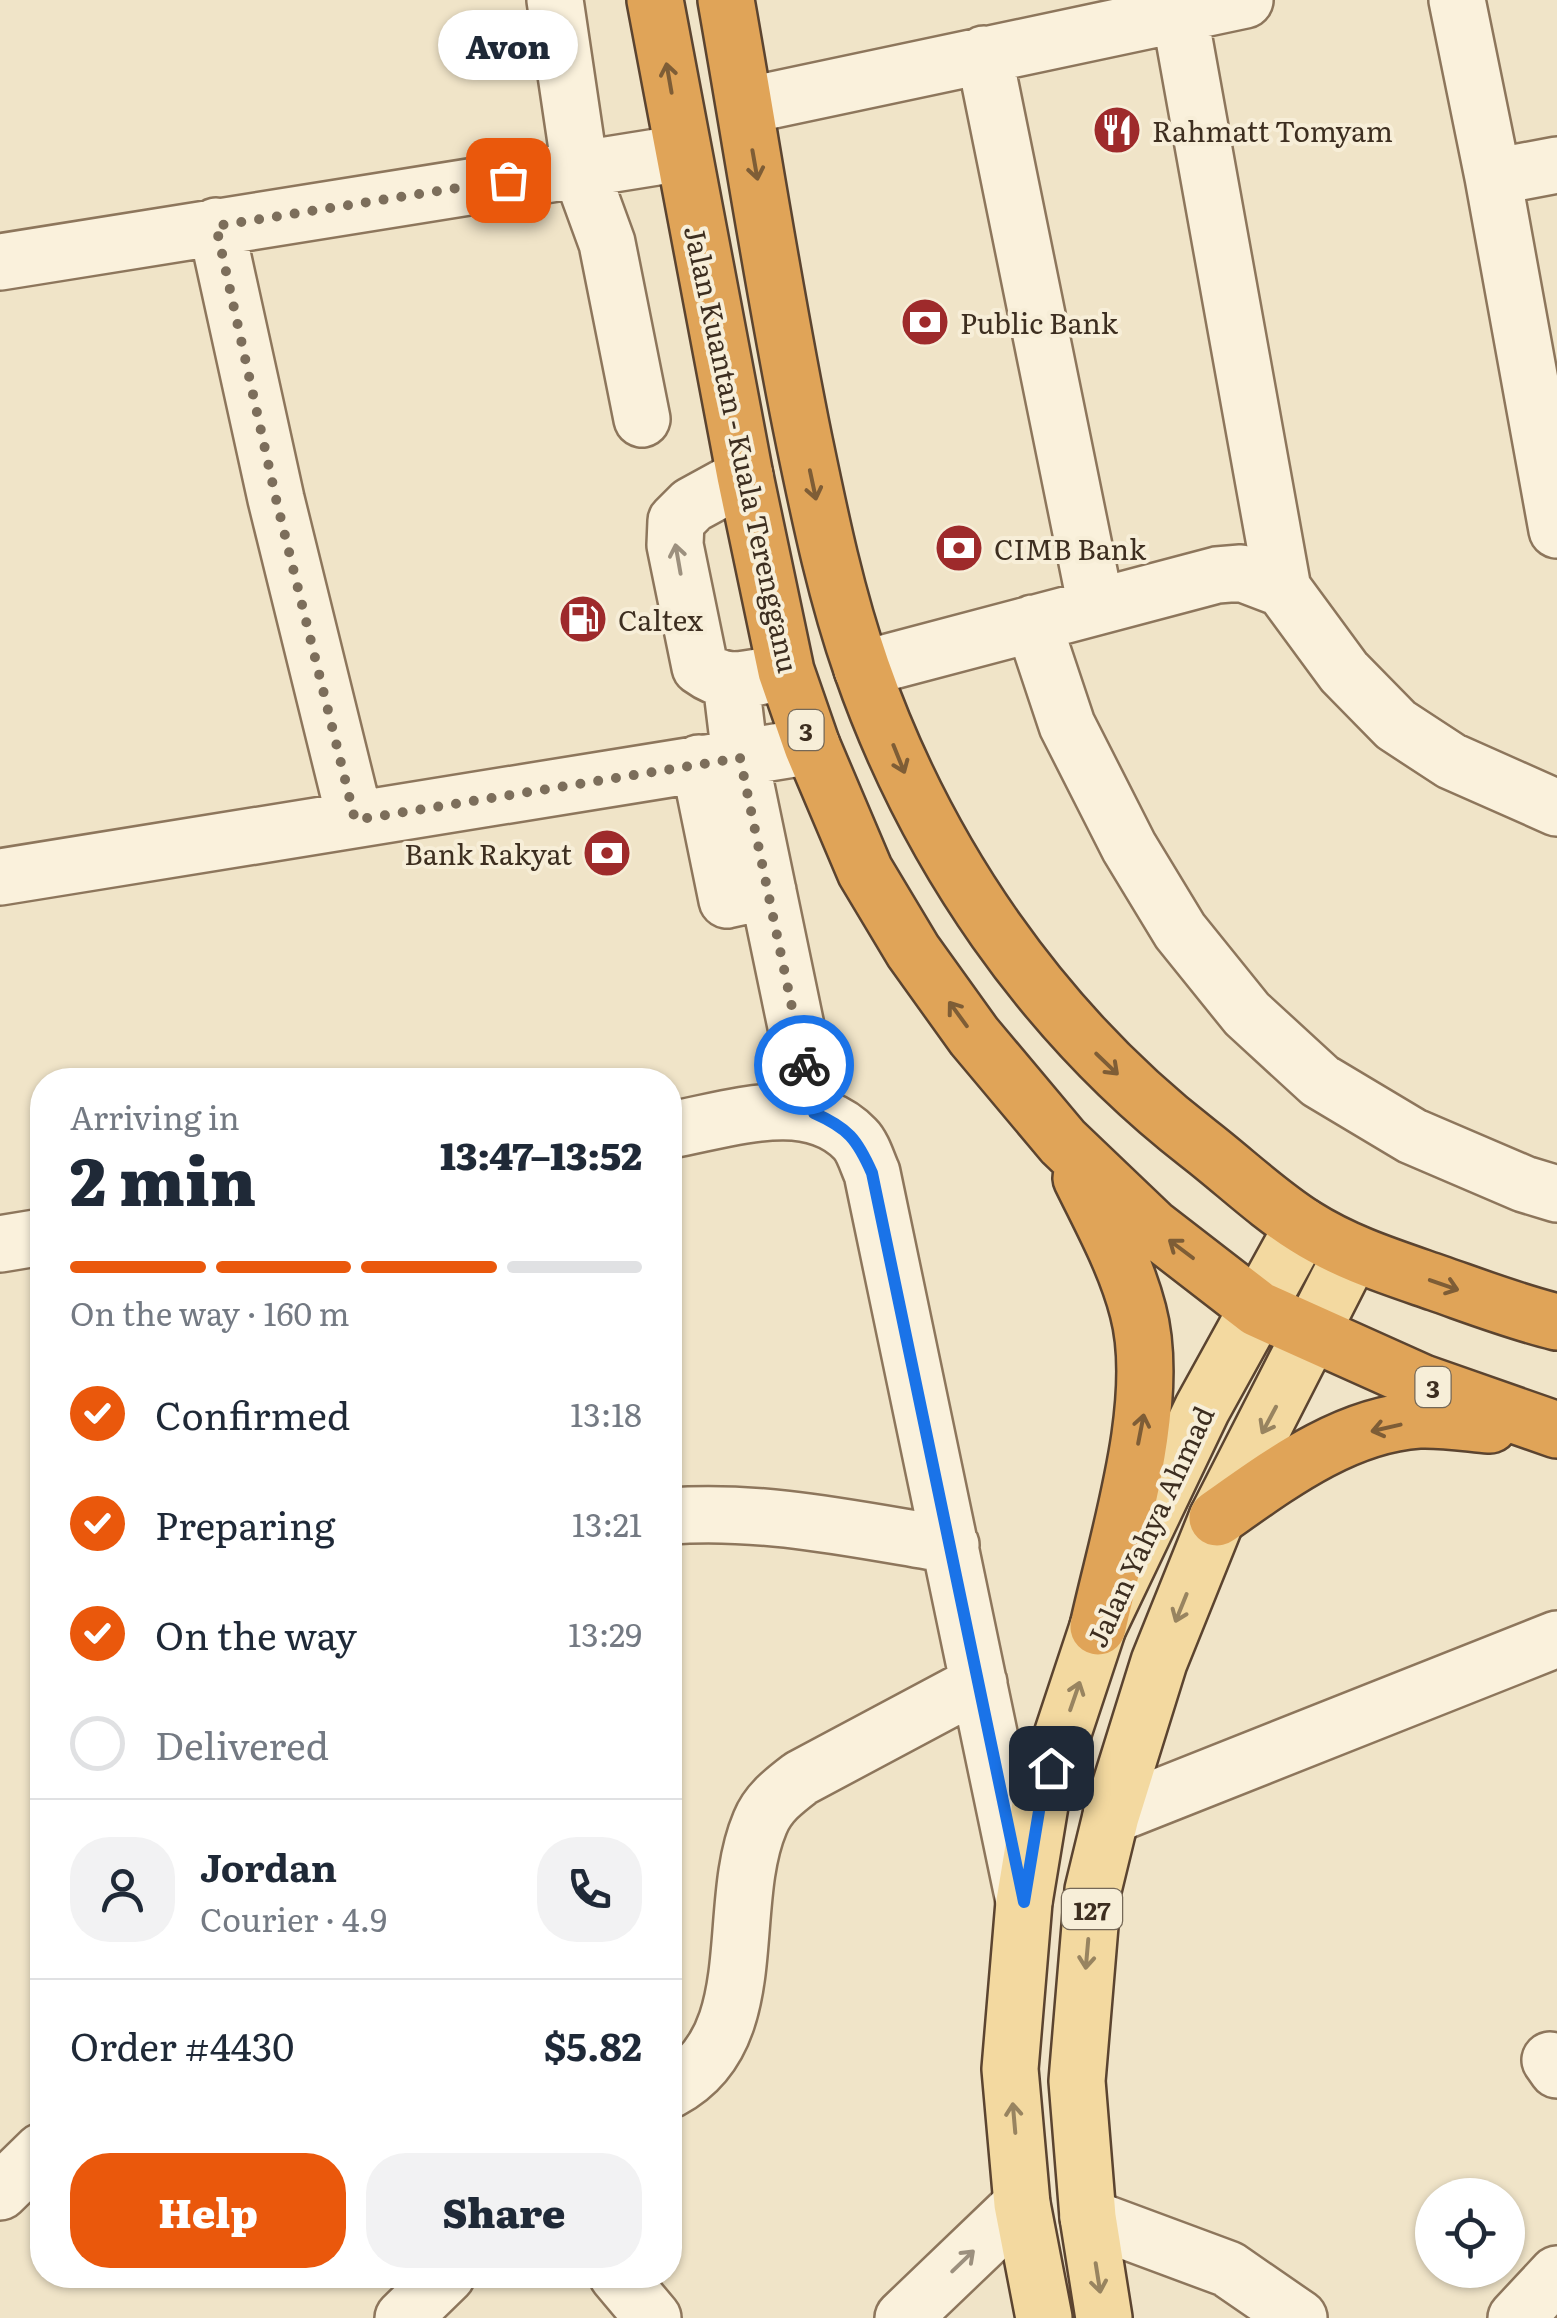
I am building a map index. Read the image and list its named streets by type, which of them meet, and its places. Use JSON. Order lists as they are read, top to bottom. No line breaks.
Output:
{"streets":{"highway":["Jalan Kuantan - Kuala Terengganu","3"],"main road":["Jalan Yahya Ahmad","127"]},"crossings":[["Jalan Kuantan - Kuala Terengganu","Jalan Yahya Ahmad"],["Jalan Kuantan - Kuala Terengganu","127"]],"places":{"restaurant":["Rahmatt Tomyam"],"other":["Avon"],"bank":["Public Bank","CIMB Bank","Bank Rakyat"],"fuel station":["Caltex"]},"page":{"bubble":"Avon","heading":["2 min","Arriving in","13:47–13:52"],"panel":["Jordan","Courier · 4.9","Order #4430","$5.82"],"bar":"On the way · 160 m","list":[["Confirmed","13:18"],["Preparing","13:21"],["On the way","13:29"],"Delivered"],"buttons":["Help","Share"]}}
